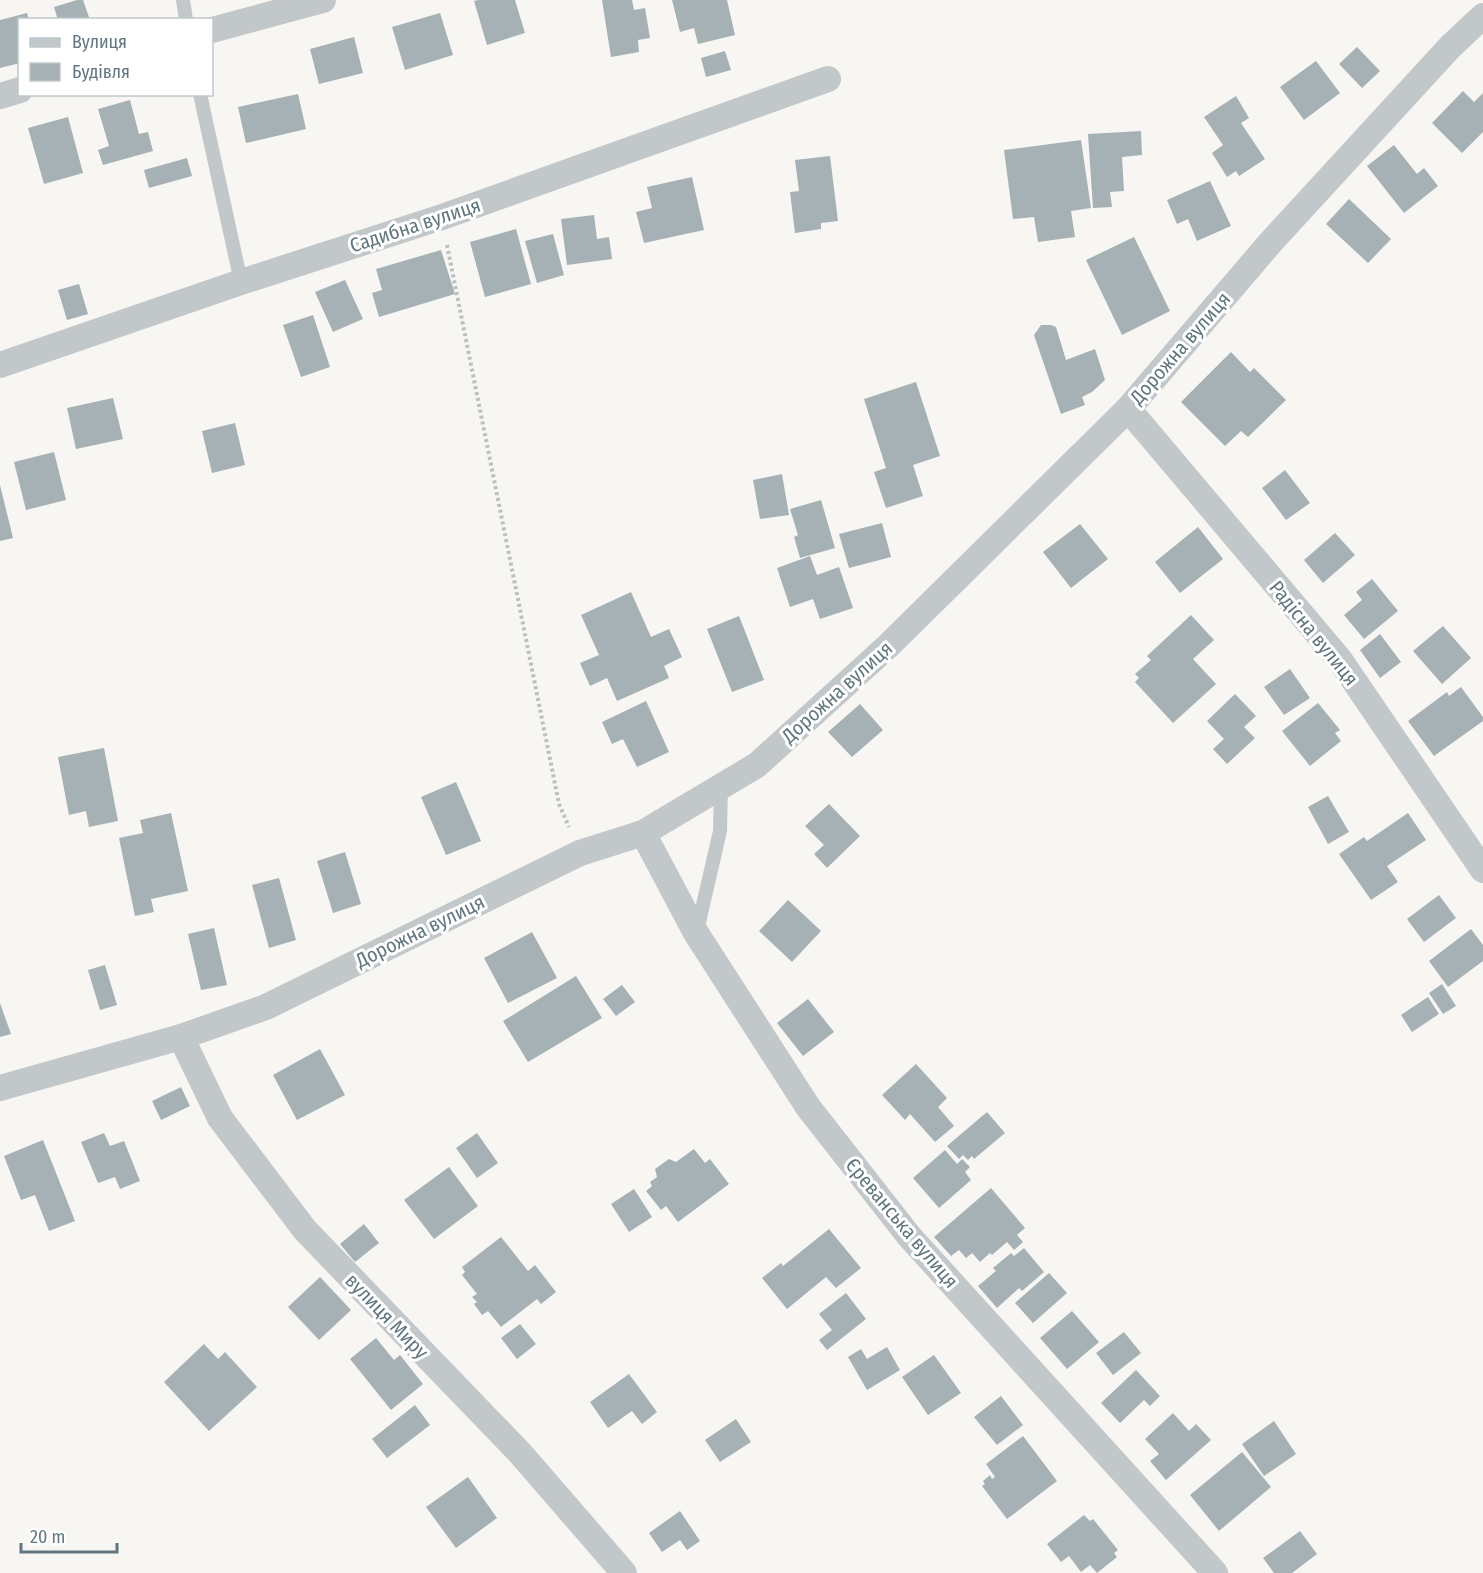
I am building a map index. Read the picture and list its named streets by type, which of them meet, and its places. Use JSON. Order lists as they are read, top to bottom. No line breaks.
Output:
{"streets":{"street":["Садибна вулиця","Дорожна вулиця","Радісна вулиця","Єреванська вулиця","вулиця Миру"]},"crossings":[["Дорожна вулиця","Радісна вулиця"],["Дорожна вулиця","Єреванська вулиця"],["Дорожна вулиця","вулиця Миру"]],"legend":["Вулиця","Будівля"],"scale_bar":"20 m"}
